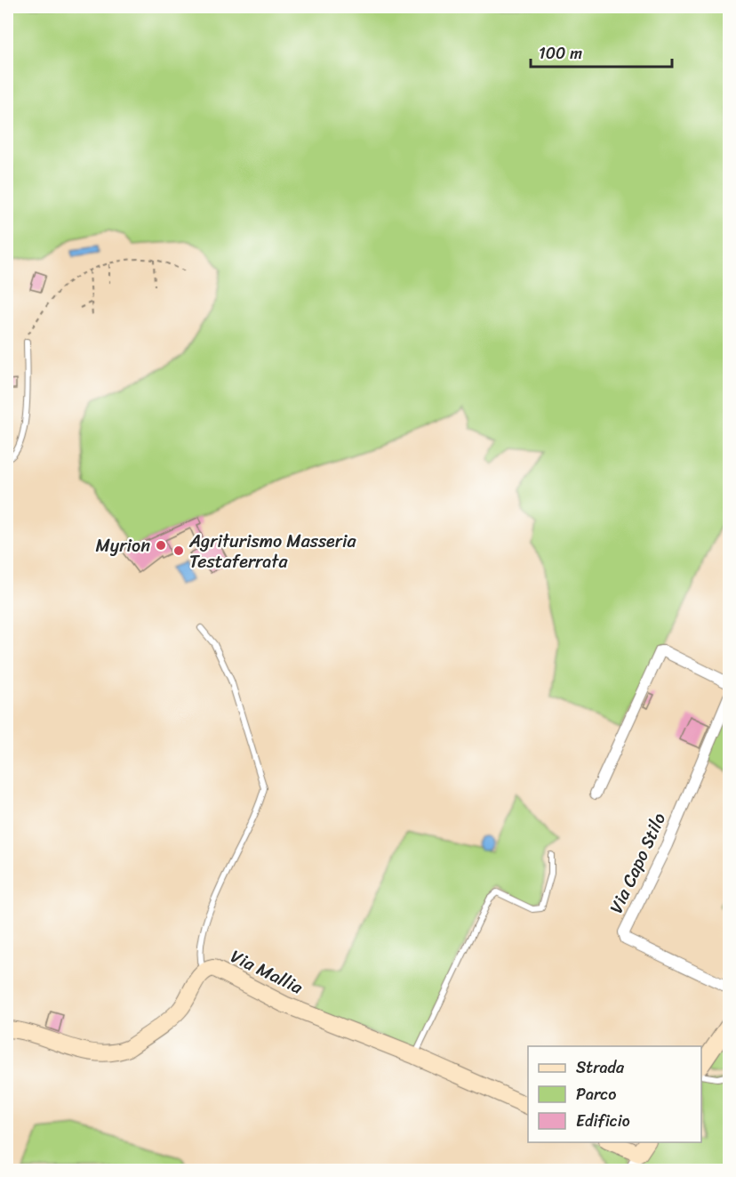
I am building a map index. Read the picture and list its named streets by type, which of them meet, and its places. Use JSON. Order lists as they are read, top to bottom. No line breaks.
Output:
{"streets":{"street":["Via Capo Stilo","Via Mallia"]},"places":["Myrion","Agriturismo Masseria Testaferrata"],"legend":["Strada","Parco","Edificio"],"scale_bar":"100 m"}
